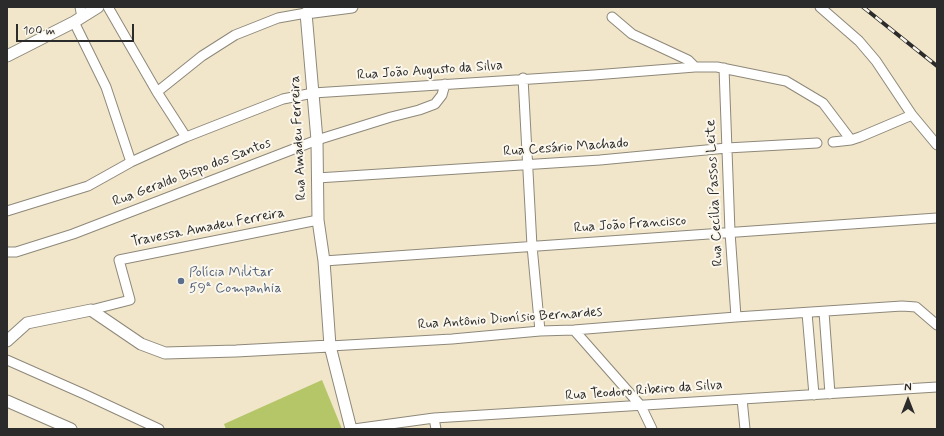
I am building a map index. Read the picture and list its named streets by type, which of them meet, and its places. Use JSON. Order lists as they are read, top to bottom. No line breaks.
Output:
{"streets":{"street":["Rua João Augusto da Silva","Rua Amadeu Ferreira","Rua Cesário Machado","Rua Geraldo Bispo dos Santos","Rua Cecília Passos Leite","Rua João Francisco","Travessa Amadeu Ferreira","Rua Antônio Dionísio Bernardes","Rua Teodoro Ribeiro da Silva"]},"crossings":[["Rua João Augusto da Silva","Rua Amadeu Ferreira"],["Rua João Augusto da Silva","Rua Geraldo Bispo dos Santos"],["Rua João Augusto da Silva","Rua Cecília Passos Leite"],["Rua Amadeu Ferreira","Rua Cesário Machado"],["Rua Amadeu Ferreira","Rua Geraldo Bispo dos Santos"],["Rua Amadeu Ferreira","Rua João Francisco"],["Rua Amadeu Ferreira","Travessa Amadeu Ferreira"],["Rua Amadeu Ferreira","Rua Antônio Dionísio Bernardes"],["Rua Cesário Machado","Rua Cecília Passos Leite"],["Rua Cecília Passos Leite","Rua João Francisco"],["Rua Cecília Passos Leite","Rua Antônio Dionísio Bernardes"],["Travessa Amadeu Ferreira","Rua Antônio Dionísio Bernardes"]],"places":["Polícia Militar 59ª Companhia"],"scale_bar":"100 m","north":"top"}
